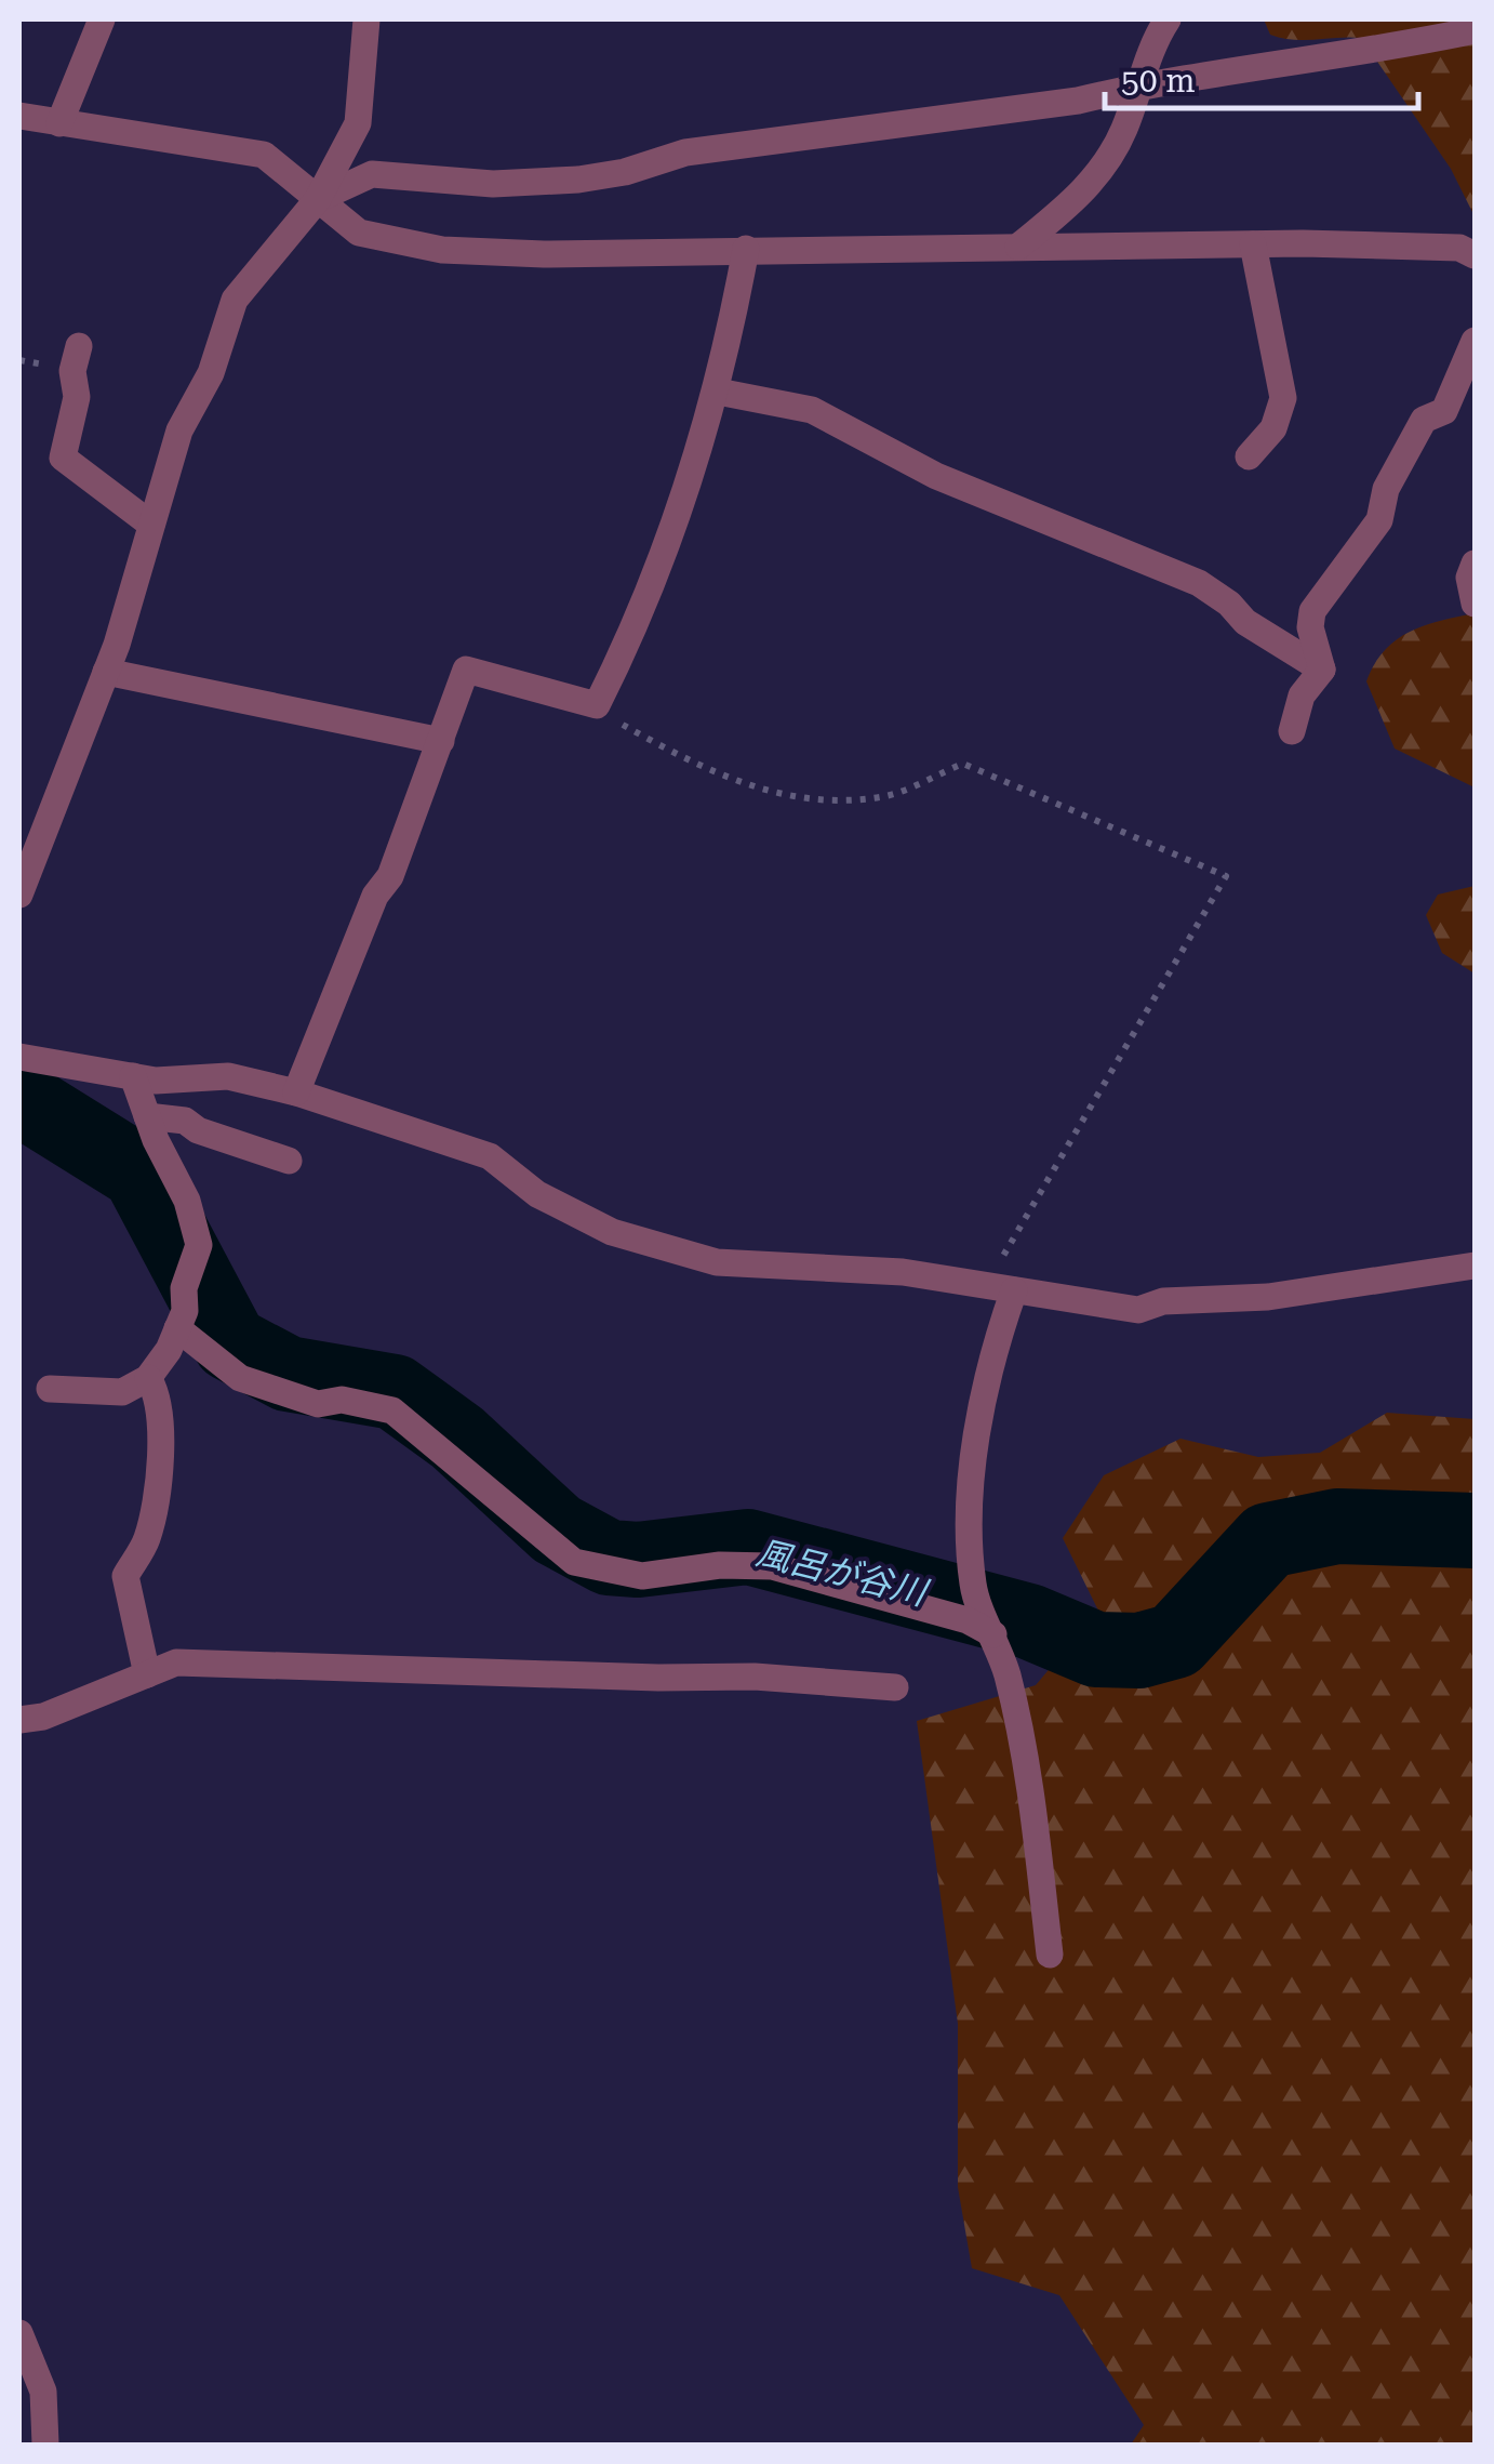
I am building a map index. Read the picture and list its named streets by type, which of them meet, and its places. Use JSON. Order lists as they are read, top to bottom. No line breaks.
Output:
{"water":["風呂が谷川"],"scale_bar":"50 m"}
